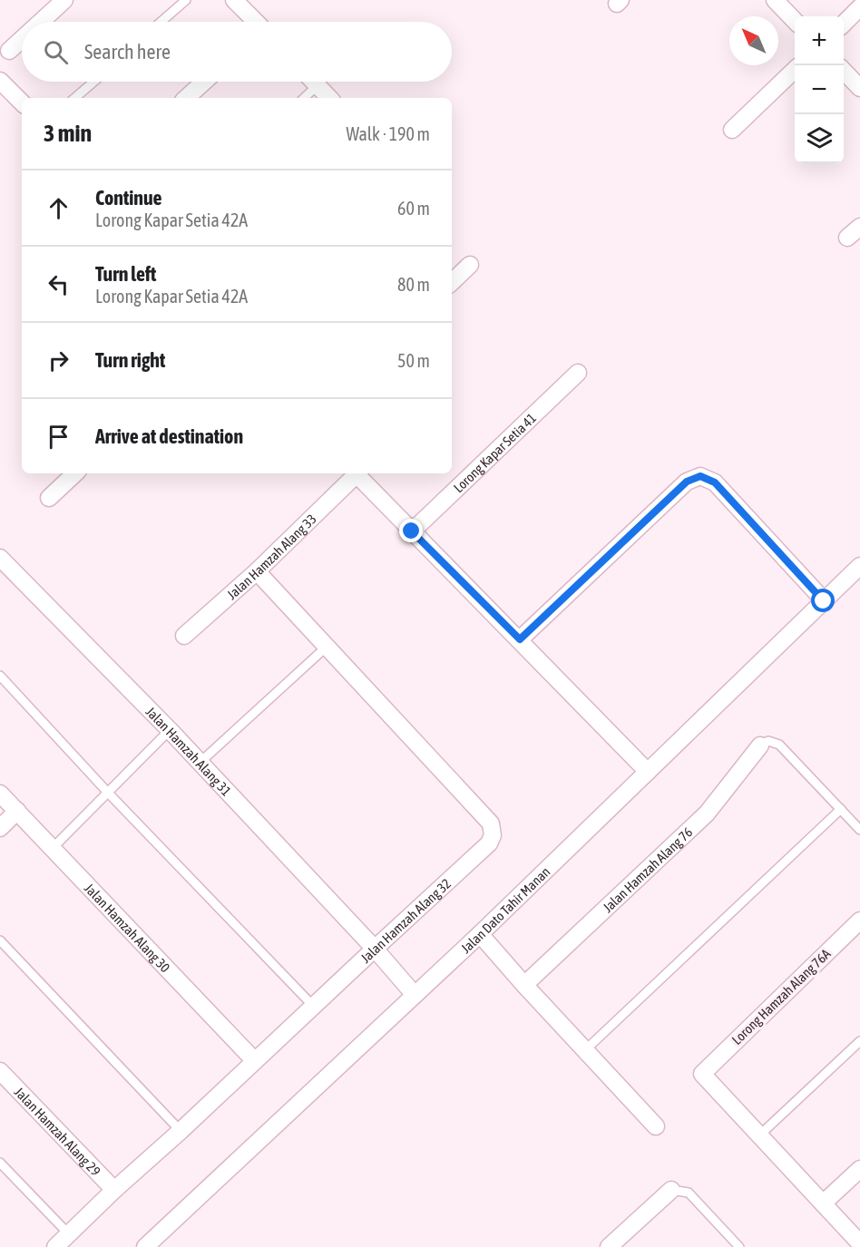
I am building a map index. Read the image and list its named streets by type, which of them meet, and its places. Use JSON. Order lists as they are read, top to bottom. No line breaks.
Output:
{"streets":{"street":["Lorong Kapar Setia 41","Jalan Hamzah Alang 33","Jalan Hamzah Alang 31","Jalan Hamzah Alang 76","Jalan Dato Tahir Manan","Jalan Hamzah Alang 32","Jalan Hamzah Alang 30","Lorong Hamzah Alang 76A","Jalan Hamzah Alang 29"]},"crossings":[["Jalan Hamzah Alang 33","Jalan Hamzah Alang 32"],["Jalan Hamzah Alang 31","Jalan Dato Tahir Manan"],["Jalan Hamzah Alang 31","Jalan Hamzah Alang 32"],["Jalan Hamzah Alang 32","Jalan Hamzah Alang 30"],["Jalan Hamzah Alang 32","Jalan Hamzah Alang 29"]],"north":"top left","page":{"map_buttons":["+","−"],"search":"Search here","heading":["3 min","Walk · 190 m"],"list":[["Continue","Lorong Kapar Setia 42A","60 m"],["Turn left","Lorong Kapar Setia 42A","80 m"],["Turn right","50 m"],"Arrive at destination"]}}
